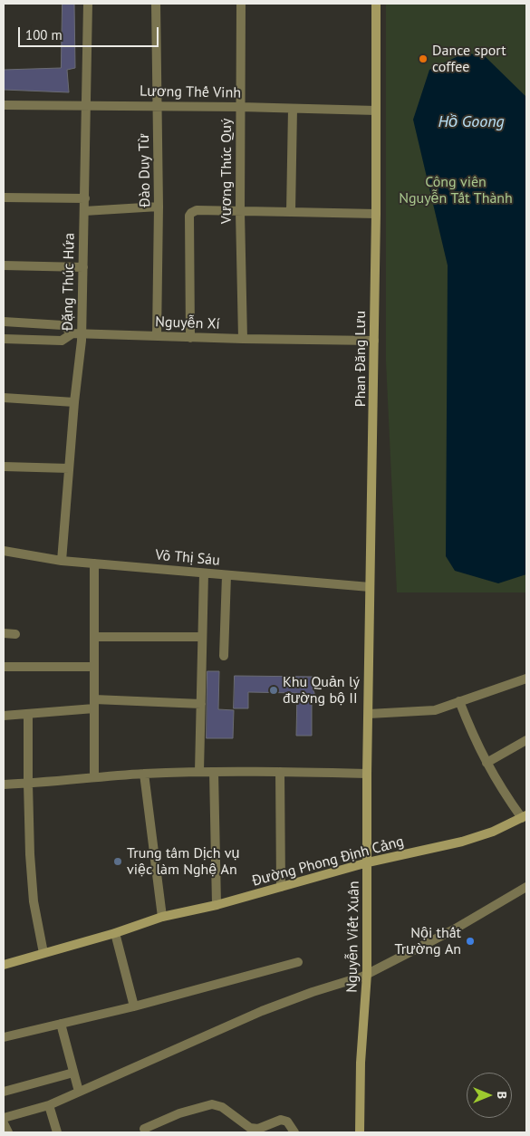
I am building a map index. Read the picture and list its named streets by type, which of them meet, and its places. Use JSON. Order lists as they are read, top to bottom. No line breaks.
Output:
{"streets":{"street":["Lương Thế Vinh","Đào Duy Từ","Vương Thúc Quý","Đặng Thúc Hứa","Nguyễn Xí","Phan Đăng Lưu","Võ Thị Sáu","Đường Phong Định Cảng","Nguyễn Viết Xuân"]},"crossings":[["Lương Thế Vinh","Đào Duy Từ"],["Lương Thế Vinh","Vương Thúc Quý"],["Lương Thế Vinh","Đặng Thúc Hứa"],["Lương Thế Vinh","Phan Đăng Lưu"],["Đào Duy Từ","Nguyễn Xí"],["Vương Thúc Quý","Nguyễn Xí"],["Đặng Thúc Hứa","Nguyễn Xí"],["Đặng Thúc Hứa","Võ Thị Sáu"],["Nguyễn Xí","Phan Đăng Lưu"],["Phan Đăng Lưu","Võ Thị Sáu"],["Phan Đăng Lưu","Nguyễn Viết Xuân"],["Đường Phong Định Cảng","Nguyễn Viết Xuân"]],"water":["Hồ Goong"],"parks":["Công viên Nguyễn Tất Thành"],"places":["Dance sport coffee","Khu Quản lý đường bộ II","Trung tâm Dịch vụ việc làm Nghệ An","Nội thất Trường An"],"scale_bar":"100 m","north":"right"}
